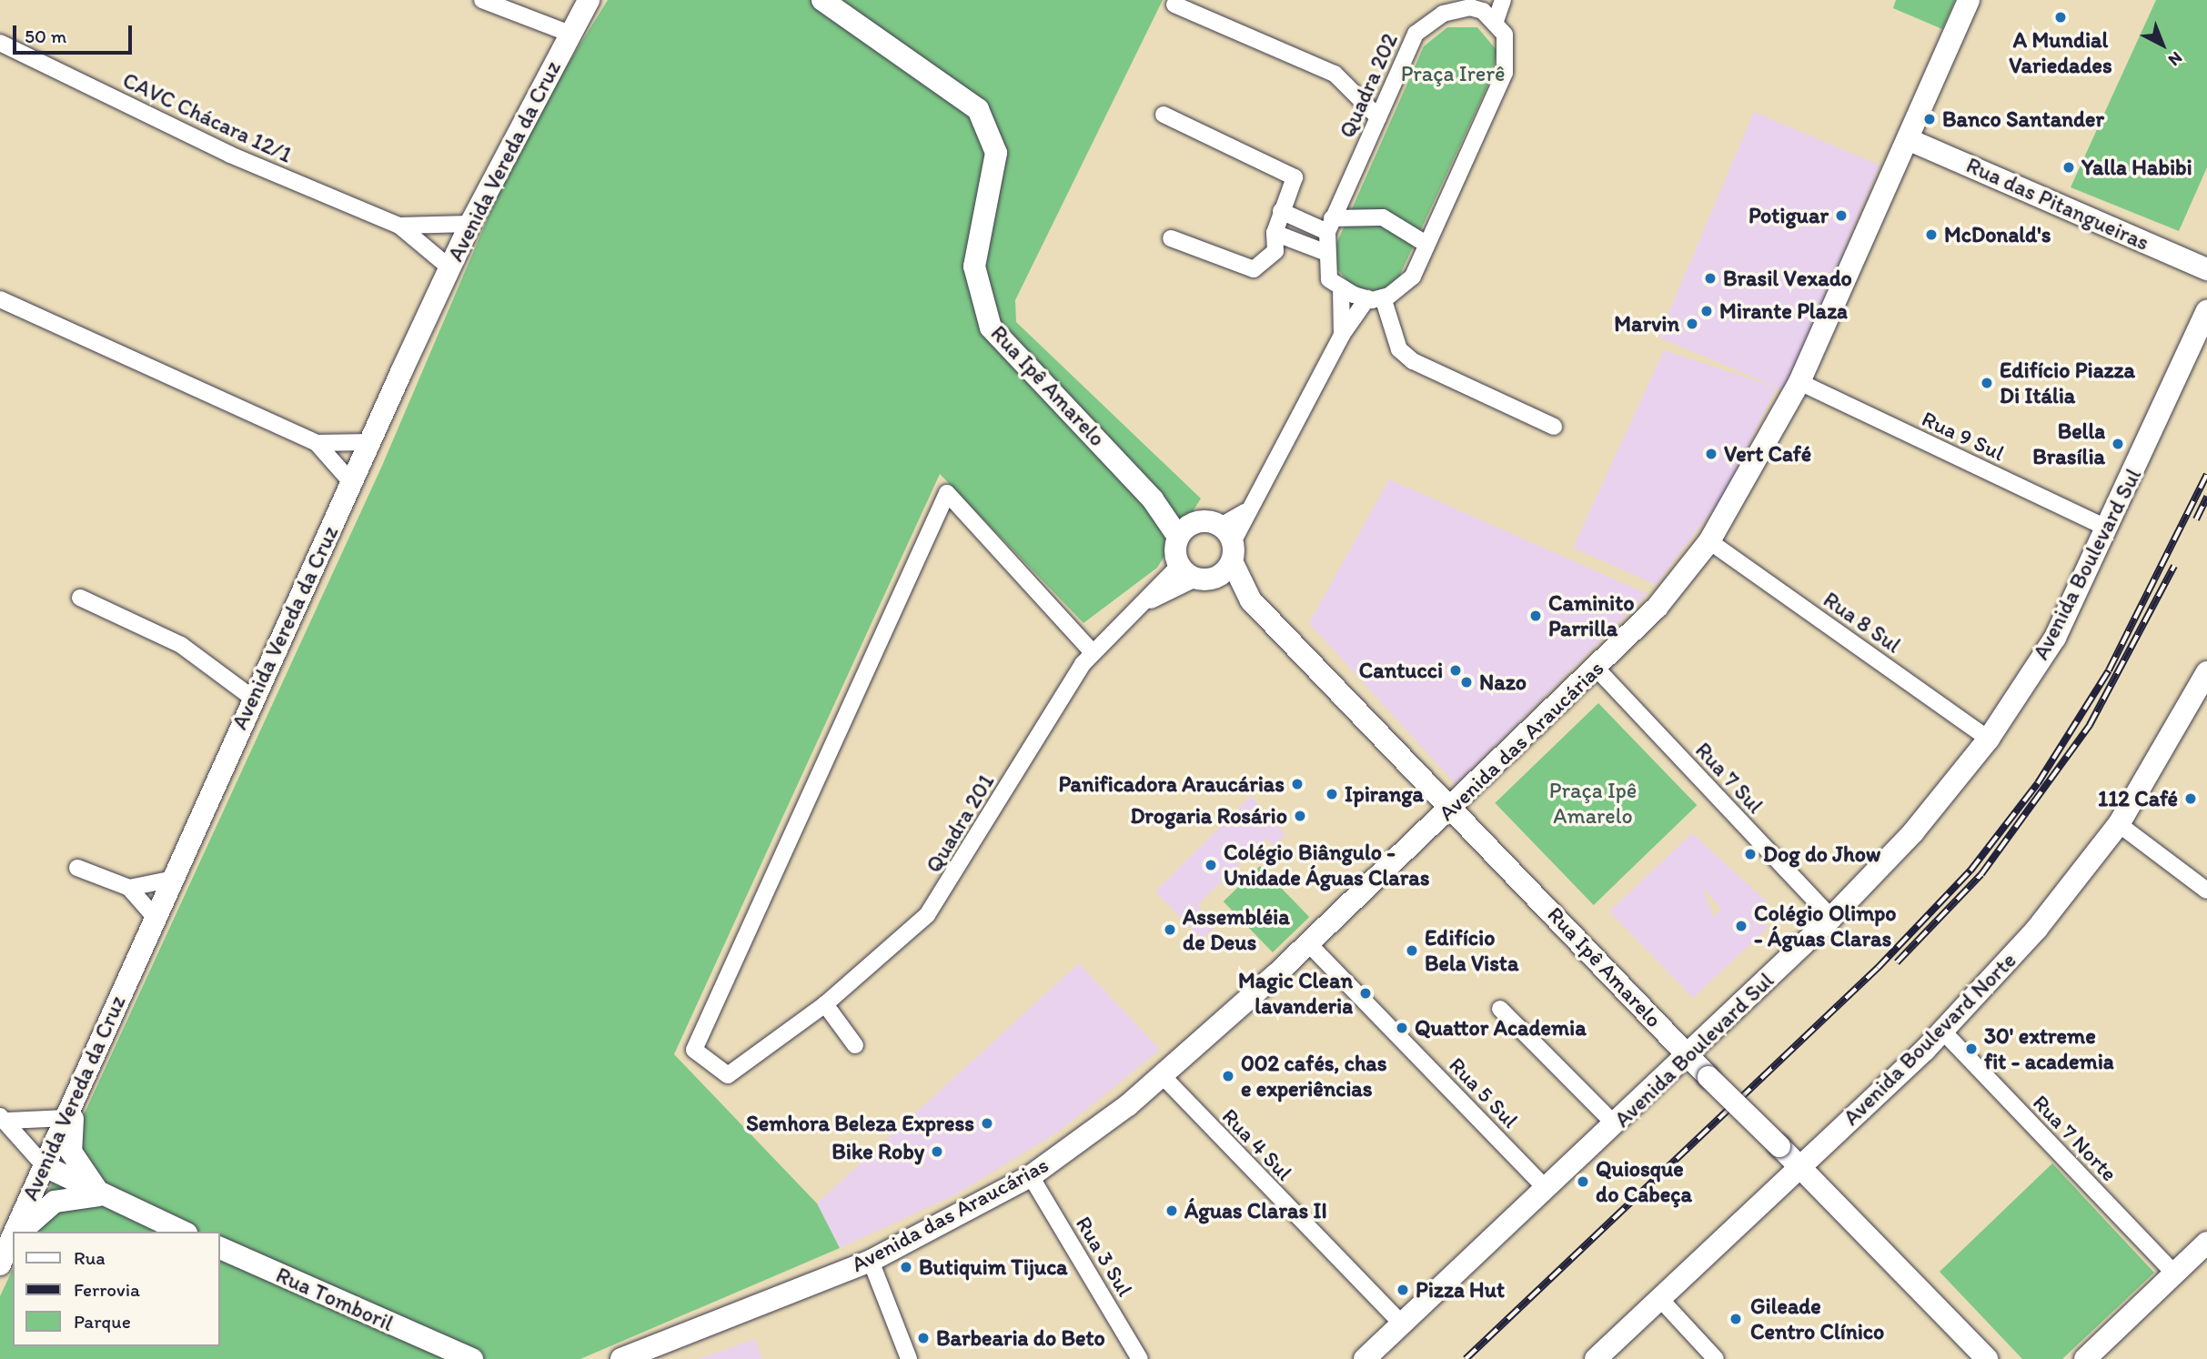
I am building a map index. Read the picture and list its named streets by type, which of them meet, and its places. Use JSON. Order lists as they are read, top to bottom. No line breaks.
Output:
{"streets":{"street":["Quadra 202","CAVC Chácara 12/1","Avenida Vereda da Cruz","Rua das Pitangueiras","Rua Ipê Amarelo","Rua 9 Sul","Avenida Boulevard Sul","Rua 8 Sul","Avenida das Araucárias","Rua 7 Sul","Quadra 201","Avenida Boulevard Norte","Rua 5 Sul","Rua 7 Norte","Rua 4 Sul","Rua 3 Sul","Rua Tomboril"]},"crossings":[["Quadra 202","Rua Ipê Amarelo"],["CAVC Chácara 12/1","Avenida Vereda da Cruz"],["Rua das Pitangueiras","Avenida das Araucárias"],["Rua Ipê Amarelo","Avenida Boulevard Sul"],["Rua Ipê Amarelo","Avenida das Araucárias"],["Rua Ipê Amarelo","Quadra 201"],["Rua Ipê Amarelo","Avenida Boulevard Norte"],["Rua 9 Sul","Avenida Boulevard Sul"],["Rua 9 Sul","Avenida das Araucárias"],["Avenida Boulevard Sul","Rua 8 Sul"],["Avenida Boulevard Sul","Rua 7 Sul"],["Avenida Boulevard Sul","Rua 5 Sul"],["Avenida Boulevard Sul","Rua 4 Sul"],["Rua 8 Sul","Avenida das Araucárias"],["Avenida das Araucárias","Rua 7 Sul"],["Avenida das Araucárias","Rua 5 Sul"],["Avenida das Araucárias","Rua 4 Sul"],["Avenida das Araucárias","Rua 3 Sul"],["Avenida Boulevard Norte","Rua 7 Norte"]],"parks":["Praça Irerê","Praça Ipê Amarelo"],"places":["A Mundial Variedades","Banco Santander","Yalla Habibi","Potiguar","McDonald's","Brasil Vexado","Mirante Plaza","Marvin","Edifício Piazza Di Itália","Bella Brasília","Vert Café","Caminito Parrilla","Cantucci","Nazo","Panificadora Araucárias","Ipiranga","112 Café","Drogaria Rosário","Dog do Jhow","Colégio Biângulo - Unidade Águas Claras","Colégio Olimpo - Águas Claras","Assembléia de Deus","Edifício Bela Vista","Magic Clean lavanderia","Quattor Academia","30' extreme fit - academia","002 cafés, chas e experiências","Semhora Beleza Express","Bike Roby","Quiosque do Cabeça","Águas Claras II","Butiquim Tijuca","Pizza Hut","Gileade Centro Clínico","Barbearia do Beto"],"legend":["Rua","Ferrovia","Parque"],"scale_bar":"50 m","north":"bottom right"}
